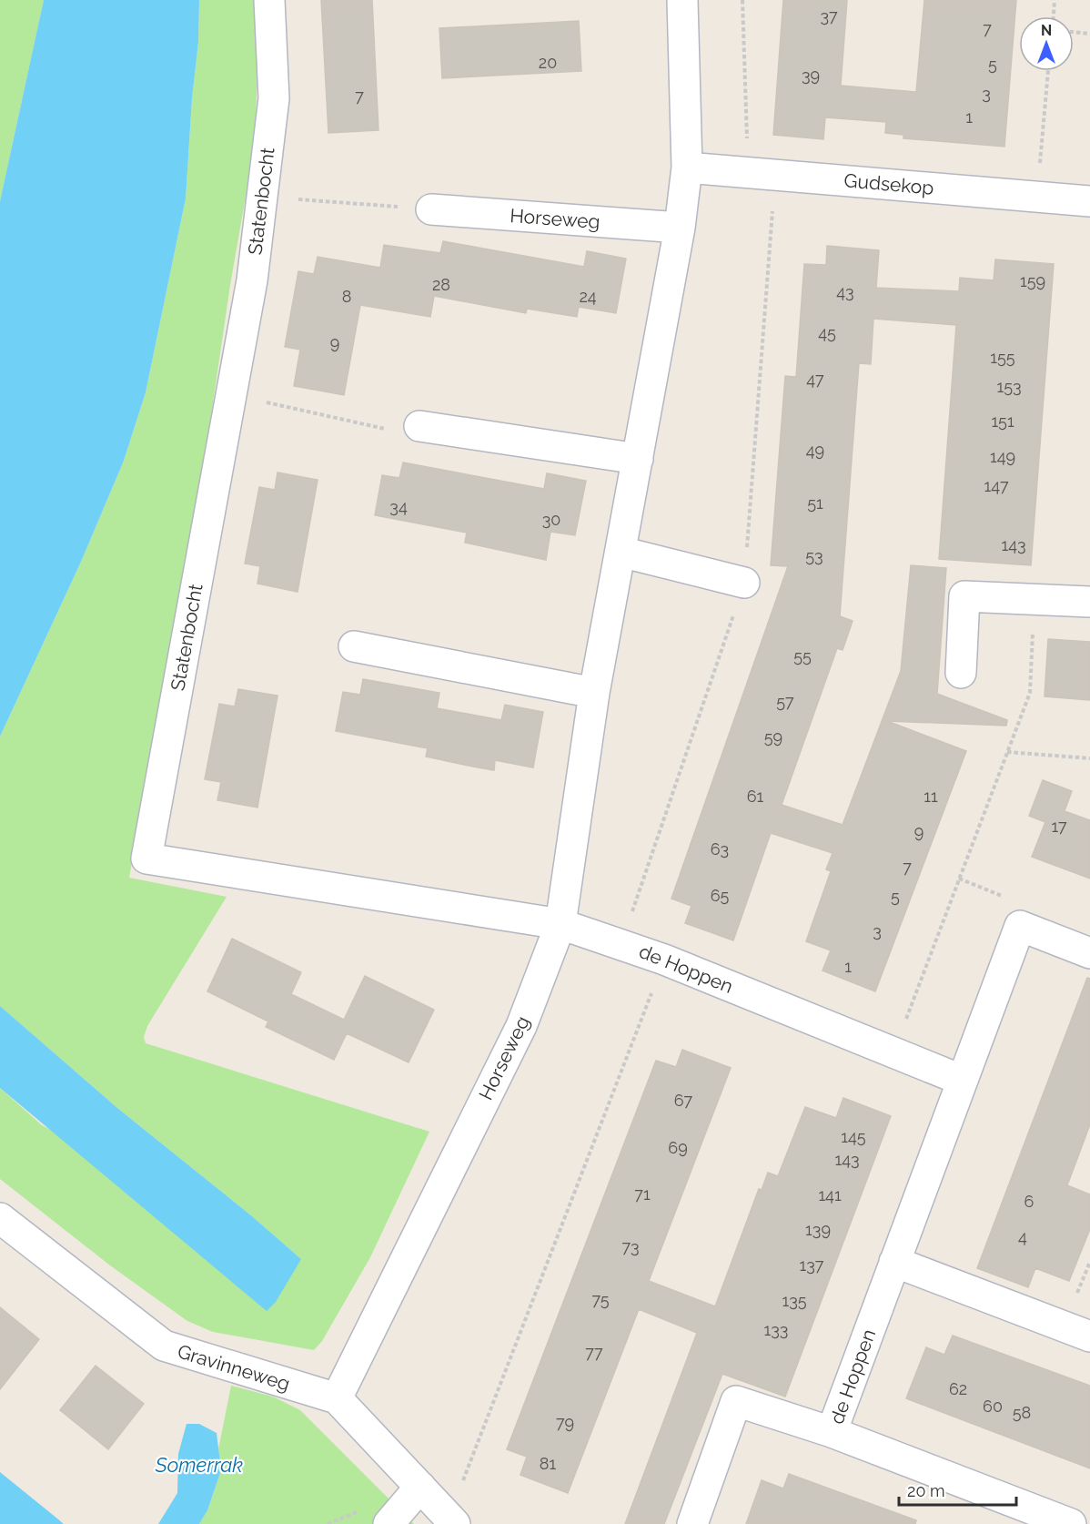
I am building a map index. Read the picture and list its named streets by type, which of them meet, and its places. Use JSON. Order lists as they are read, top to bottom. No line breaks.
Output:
{"streets":{"street":["Gudsekop","Statenbocht","Horseweg","de Hoppen","Gravinneweg"]},"crossings":[["Gudsekop","Horseweg"],["Statenbocht","Horseweg"],["Statenbocht","de Hoppen"],["Horseweg","de Hoppen"],["Horseweg","Gravinneweg"]],"water":["Somerrak"],"house_numbers":["37","7","20","5","39","3","7","1","159","28","43","8","24","45","9","155","47","153","151","49","149","147","51","34","30","143","53","55","57","59","61","11","17","9","63","7","65","5","3","1","67","145","69","143","71","141","6","139","4","73","137","75","135","133","77","62","60","58","79","81"],"scale_bar":"20 m","north":"top"}
